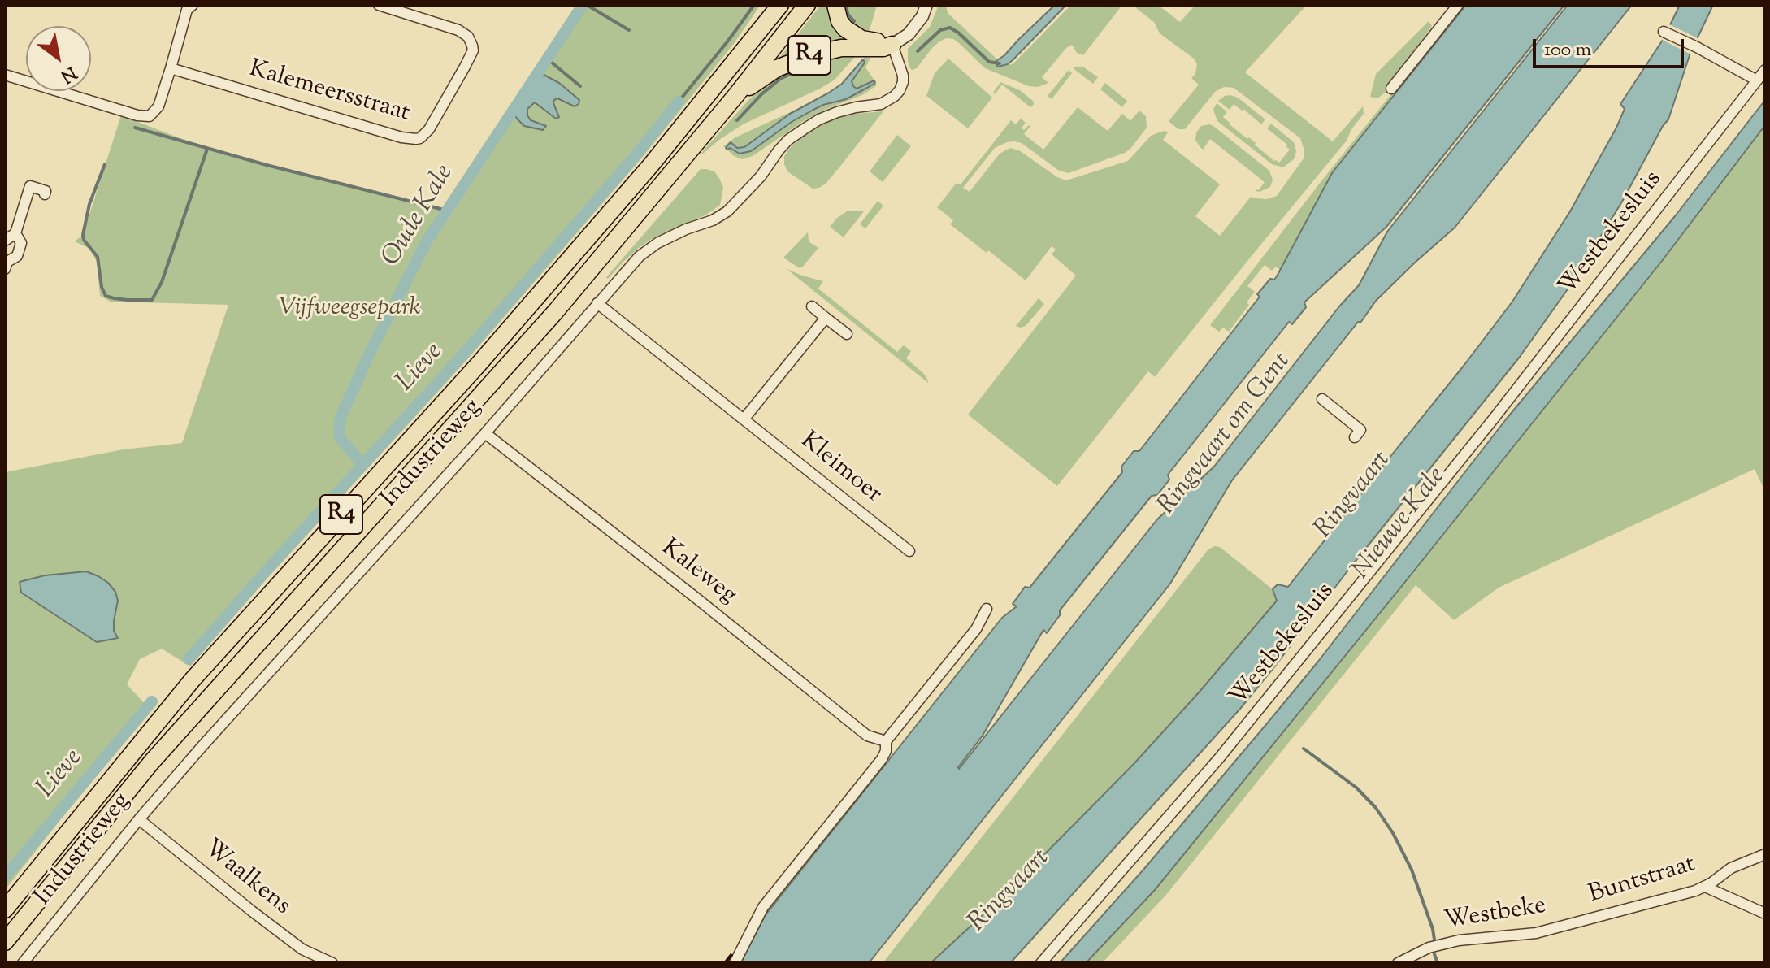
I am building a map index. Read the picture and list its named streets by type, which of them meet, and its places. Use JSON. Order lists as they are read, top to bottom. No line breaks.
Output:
{"streets":{"highway":["R4","Industrieweg"],"street":["Kalemeersstraat","Westbekesluis","Kleimoer","Kaleweg","Waalkens","Buntstraat","Westbeke"]},"crossings":[["R4","Industrieweg"],["Industrieweg","Kleimoer"],["Industrieweg","Kaleweg"],["Industrieweg","Waalkens"],["Buntstraat","Westbeke"]],"water":["Oude Kale","Lieve","Ringvaart om Gent","Ringvaart","Nieuwe Kale"],"parks":["Vijfweegsepark"],"scale_bar":"100 m","north":"bottom right"}
